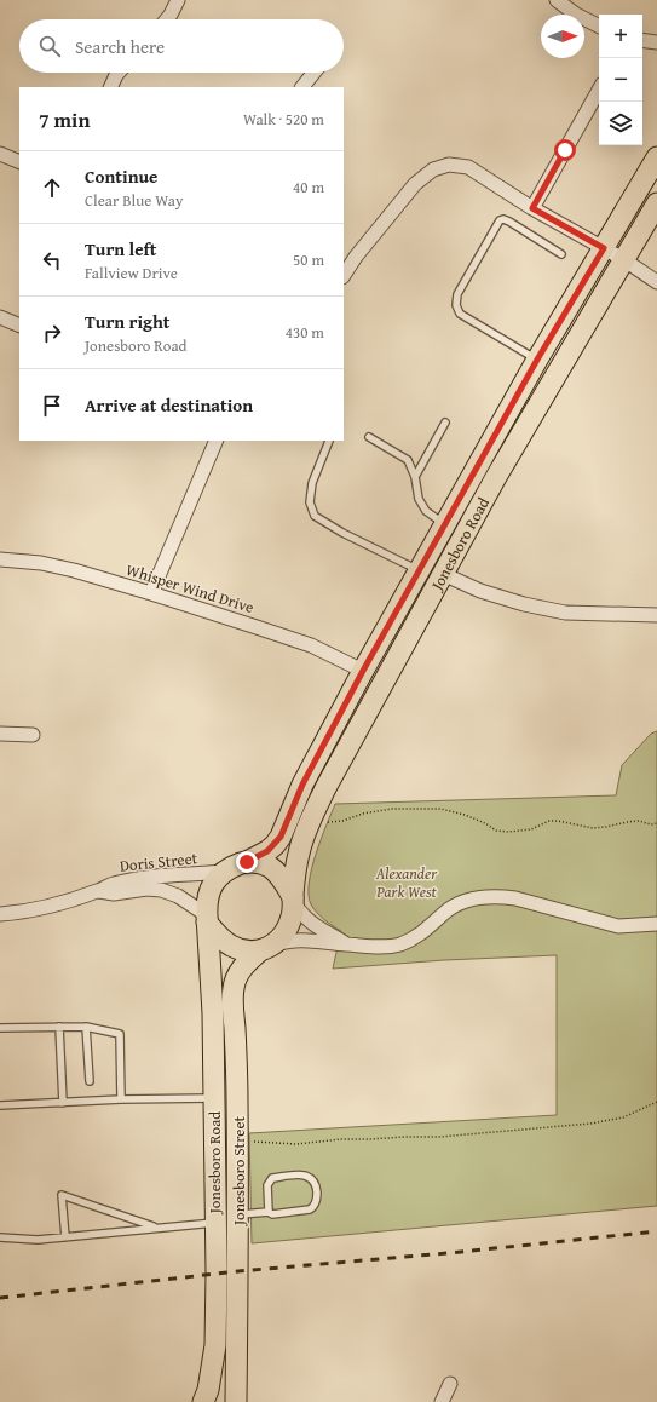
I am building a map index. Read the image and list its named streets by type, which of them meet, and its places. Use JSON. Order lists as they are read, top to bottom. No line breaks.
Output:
{"streets":{"main road":["Jonesboro Road","Jonesboro Street"],"street":["Whisper Wind Drive","Doris Street"]},"crossings":[["Jonesboro Road","Whisper Wind Drive"],["Jonesboro Road","Doris Street"],["Jonesboro Road","Jonesboro Street"],["Doris Street","Jonesboro Street"]],"parks":["Alexander Park West"],"north":"right","page":{"map_buttons":["+","−"],"search":"Search here","heading":["7 min","Walk · 520 m"],"list":[["Continue","Clear Blue Way","40 m"],["Turn left","Fallview Drive","50 m"],["Turn right","Jonesboro Road","430 m"],"Arrive at destination"]}}
